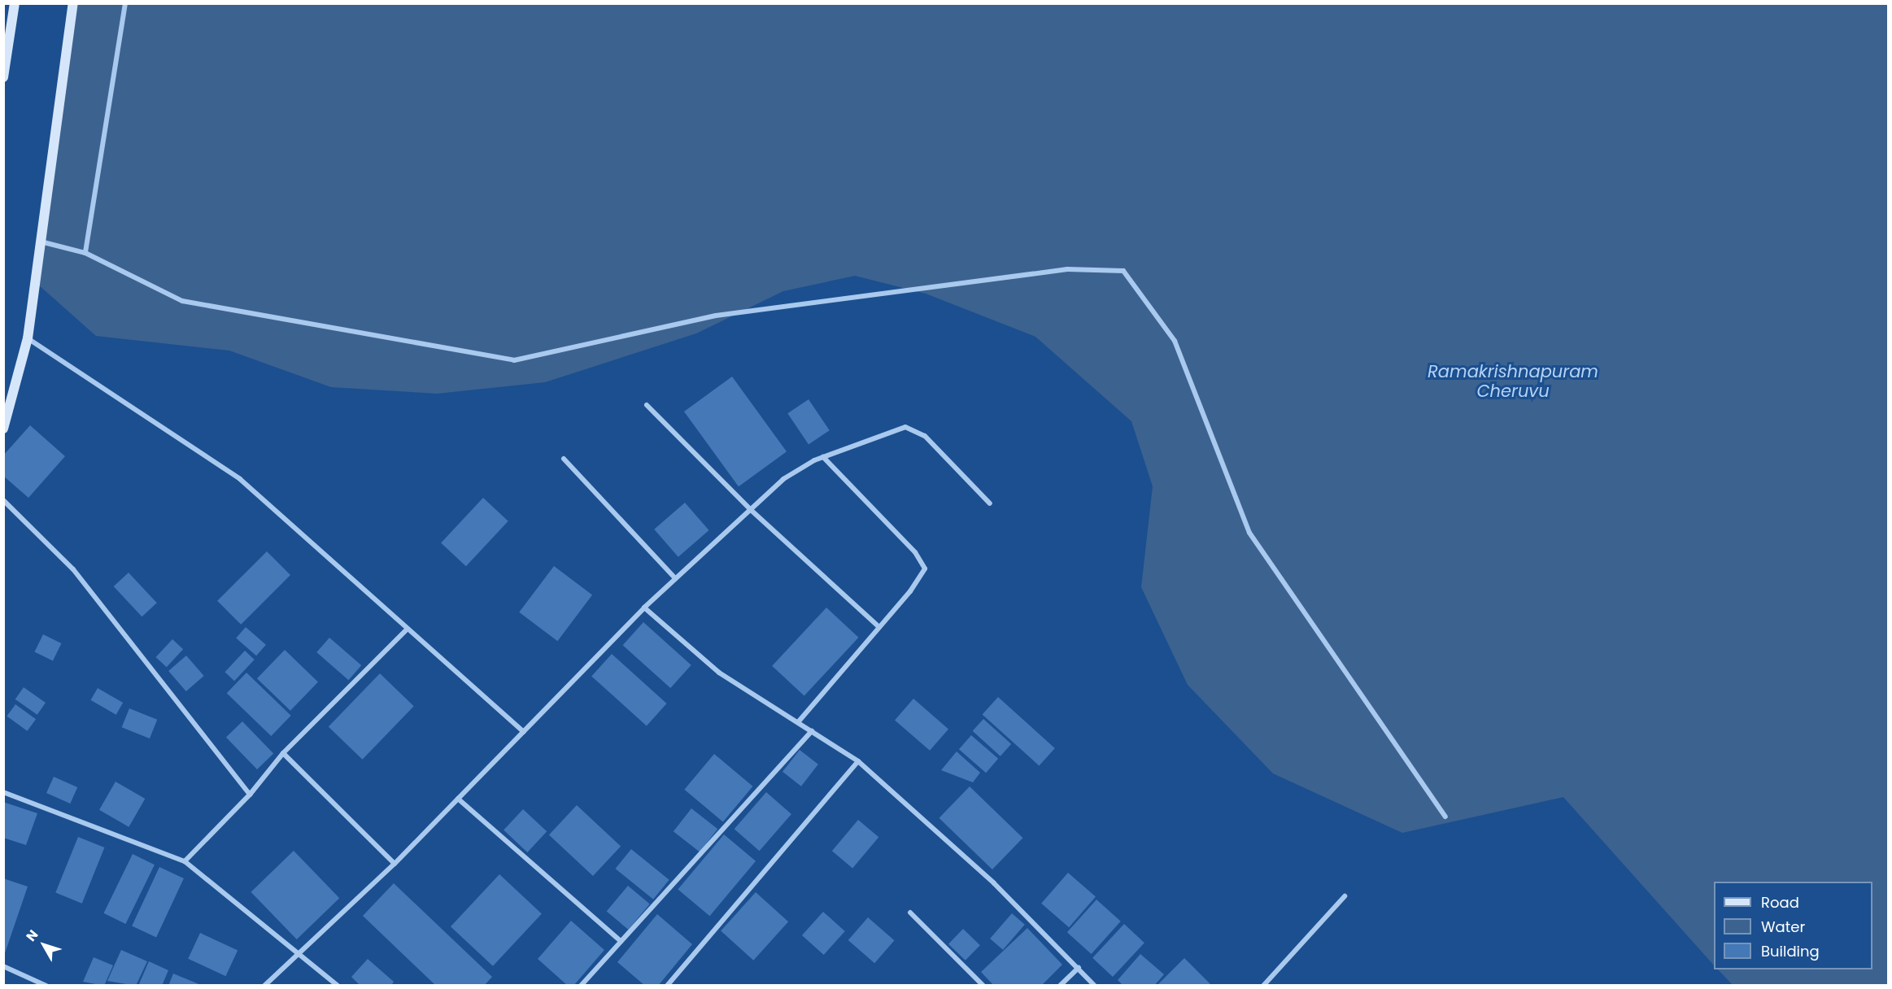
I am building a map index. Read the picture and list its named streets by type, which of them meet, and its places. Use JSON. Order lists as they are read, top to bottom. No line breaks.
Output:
{"water":["Ramakrishnapuram Cheruvu"],"legend":["Road","Water","Building"],"north":"top left"}
